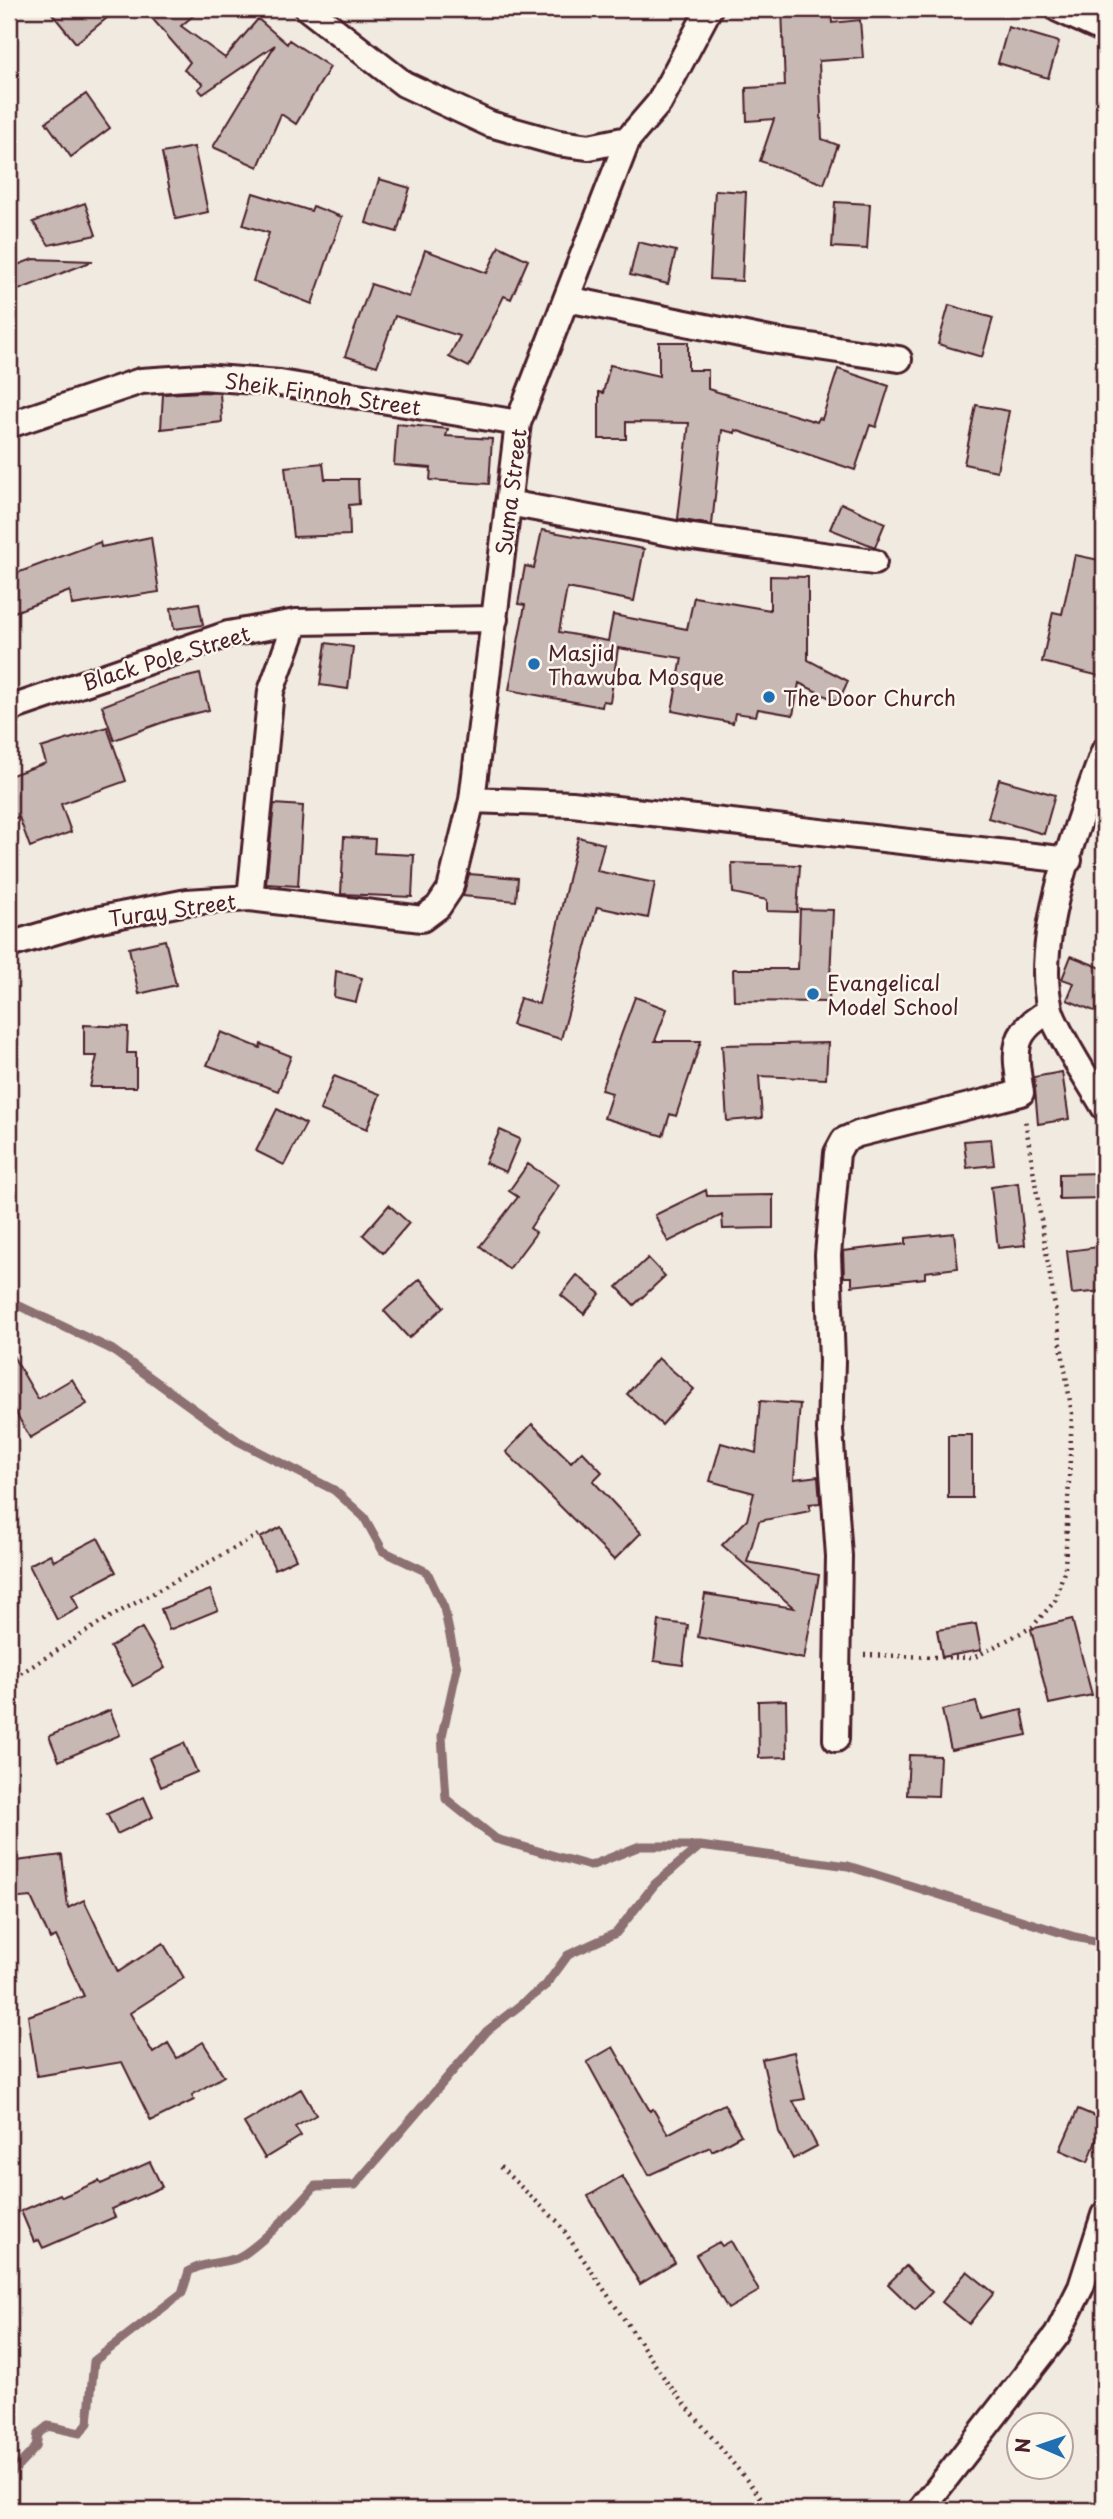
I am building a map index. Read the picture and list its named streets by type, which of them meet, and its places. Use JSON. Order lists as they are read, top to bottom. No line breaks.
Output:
{"streets":{"street":["Sheik Finnoh Street","Suma Street","Black Pole Street","Turay Street"]},"crossings":[["Sheik Finnoh Street","Suma Street"],["Suma Street","Black Pole Street"],["Suma Street","Turay Street"]],"places":["Masjid Thawuba Mosque","The Door Church","Evangelical Model School"],"north":"left"}
